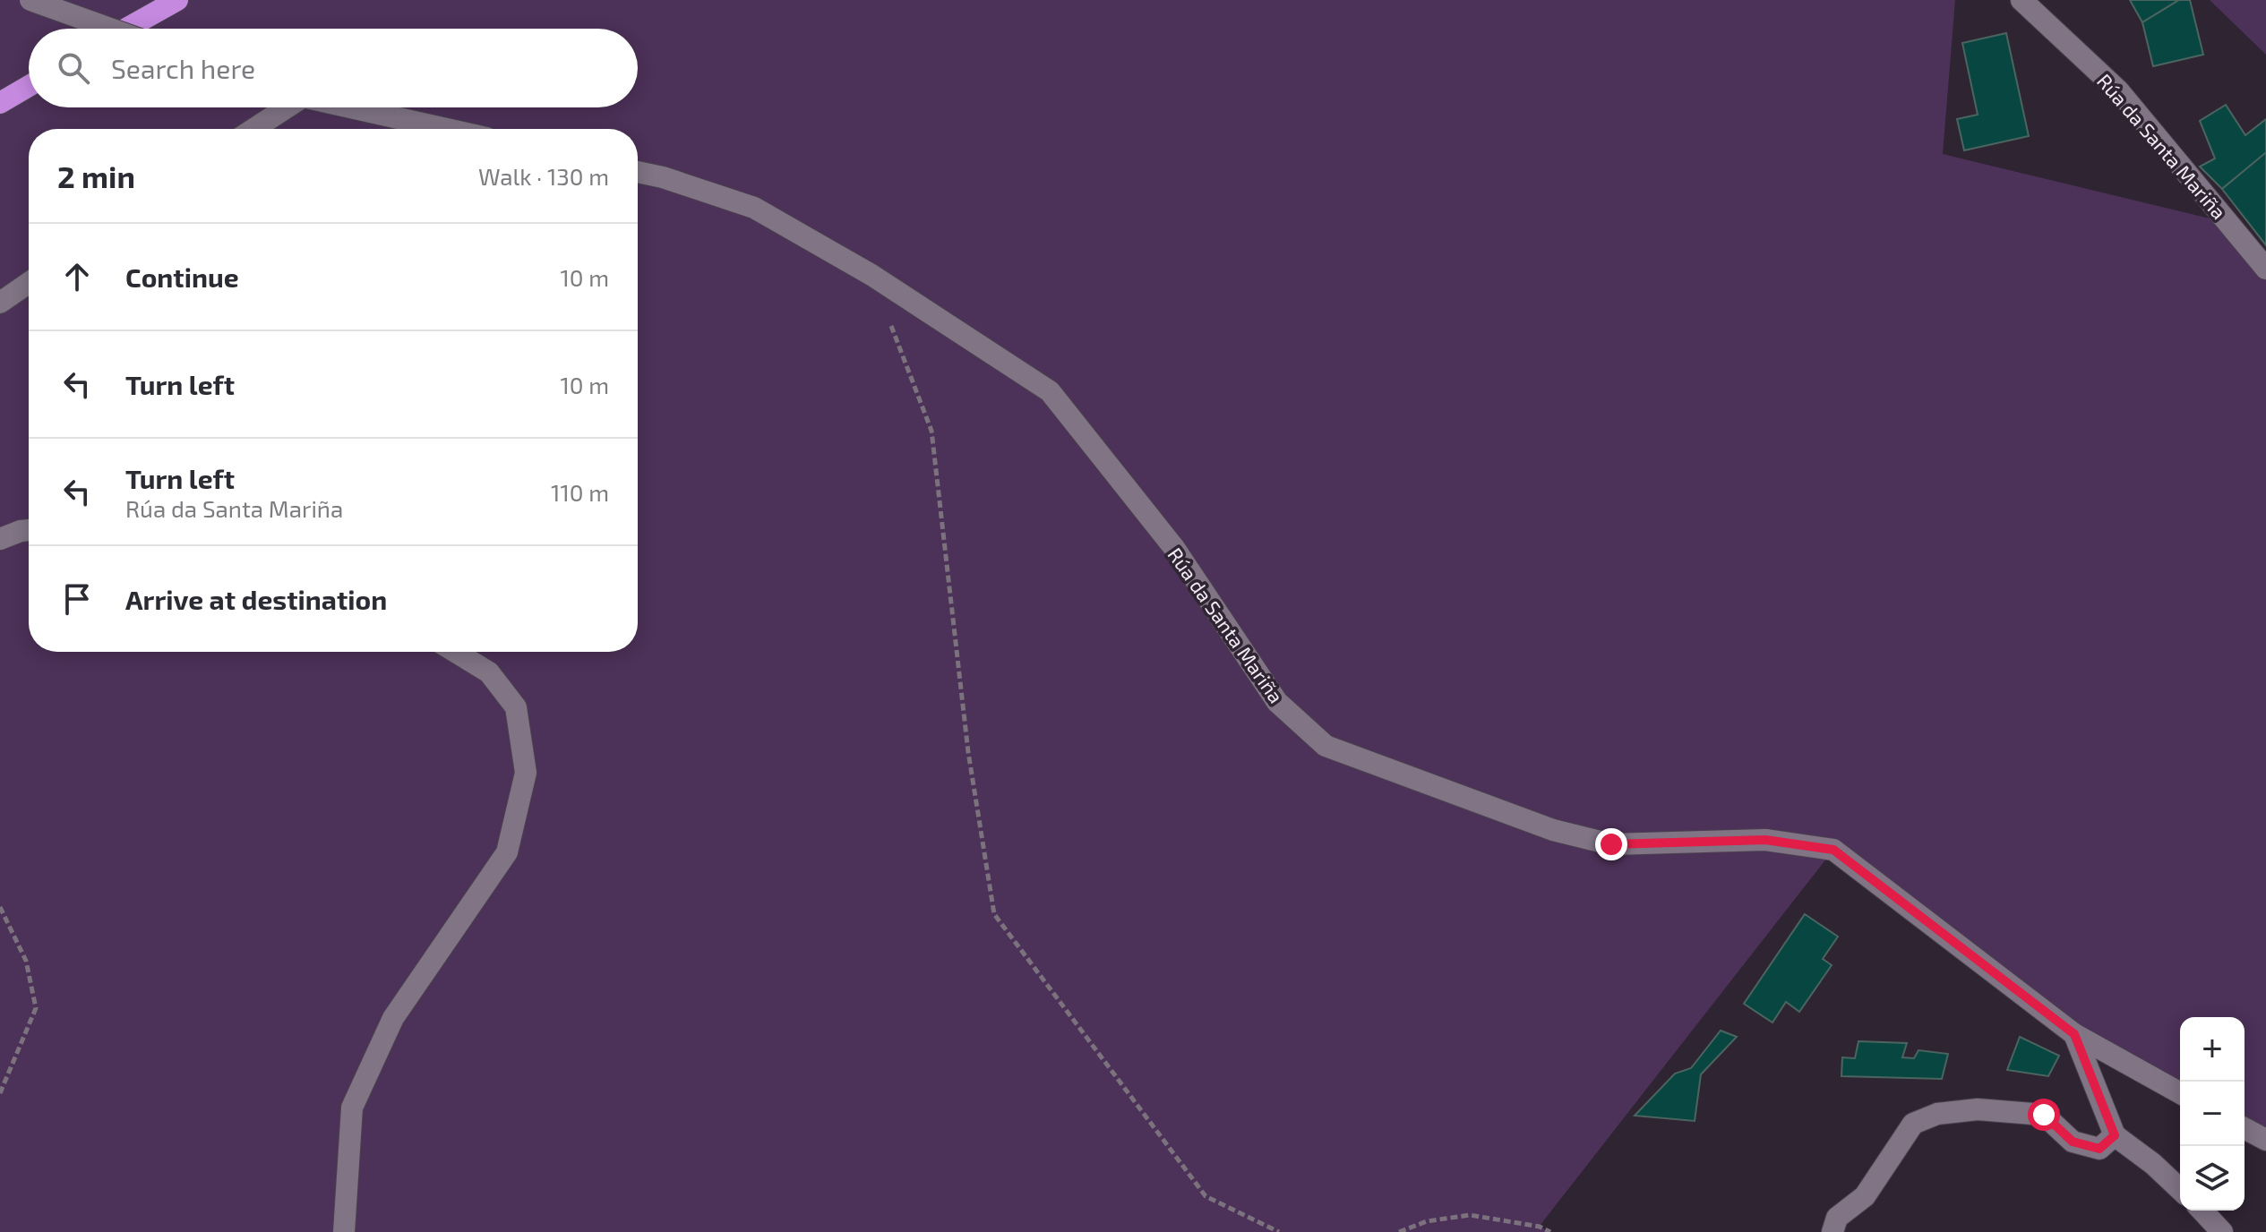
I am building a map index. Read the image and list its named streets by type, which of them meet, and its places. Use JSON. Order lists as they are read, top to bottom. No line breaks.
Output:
{"streets":{"street":["Rúa da Santa Mariña"]},"page":{"search":"Search here","heading":["2 min","Walk · 130 m"],"list":[["Continue","10 m"],["Turn left","10 m"],["Turn left","Rúa da Santa Mariña","110 m"],"Arrive at destination"],"map_buttons":["+","−"]}}
